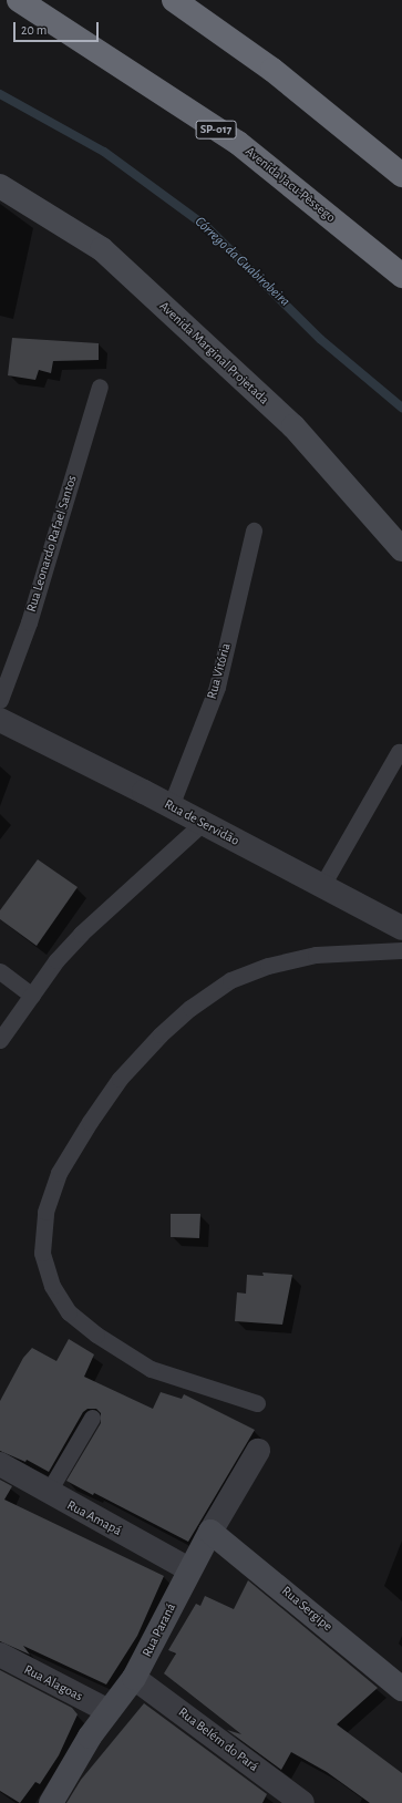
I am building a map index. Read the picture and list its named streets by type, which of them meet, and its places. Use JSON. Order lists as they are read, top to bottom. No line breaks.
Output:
{"streets":{"highway":["SP-017","Avenida Jacu-Pêssego"],"street":["Avenida Marginal Projetada","Rua de Servidão","Rua Amapá","Rua Sergipe","Rua Paraná","Rua Alagoas","Rua Belém do Pará"],"lane":["Rua Leonardo Rafael Santos","Rua Vitória"]},"crossings":[["Rua Vitória","Rua de Servidão"],["Rua Amapá","Rua Paraná"],["Rua Sergipe","Rua Paraná"],["Rua Paraná","Rua Alagoas"],["Rua Paraná","Rua Belém do Pará"]],"water":["Córrego da Guabirobeira"],"scale_bar":"20 m"}
